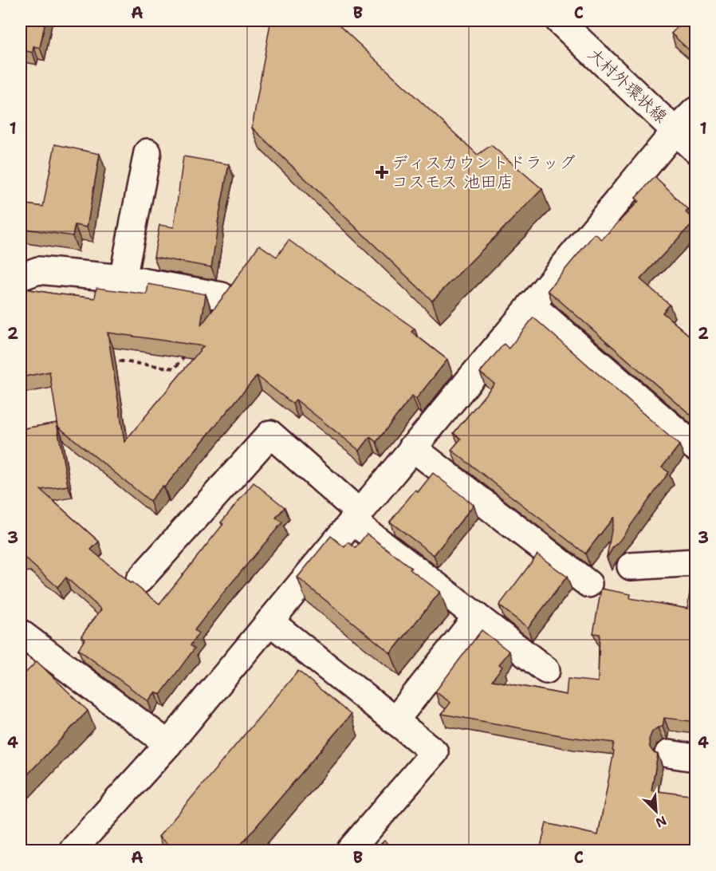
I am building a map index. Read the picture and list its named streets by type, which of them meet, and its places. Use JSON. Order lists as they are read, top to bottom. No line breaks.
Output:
{"streets":{"street":["大村外環状線"]},"places":{"health":["ディスカウントドラッグ コスモス 池田店"]},"north":"bottom right","grid":{"columns":["A","B","C"],"rows":["1","2","3","4"]}}
